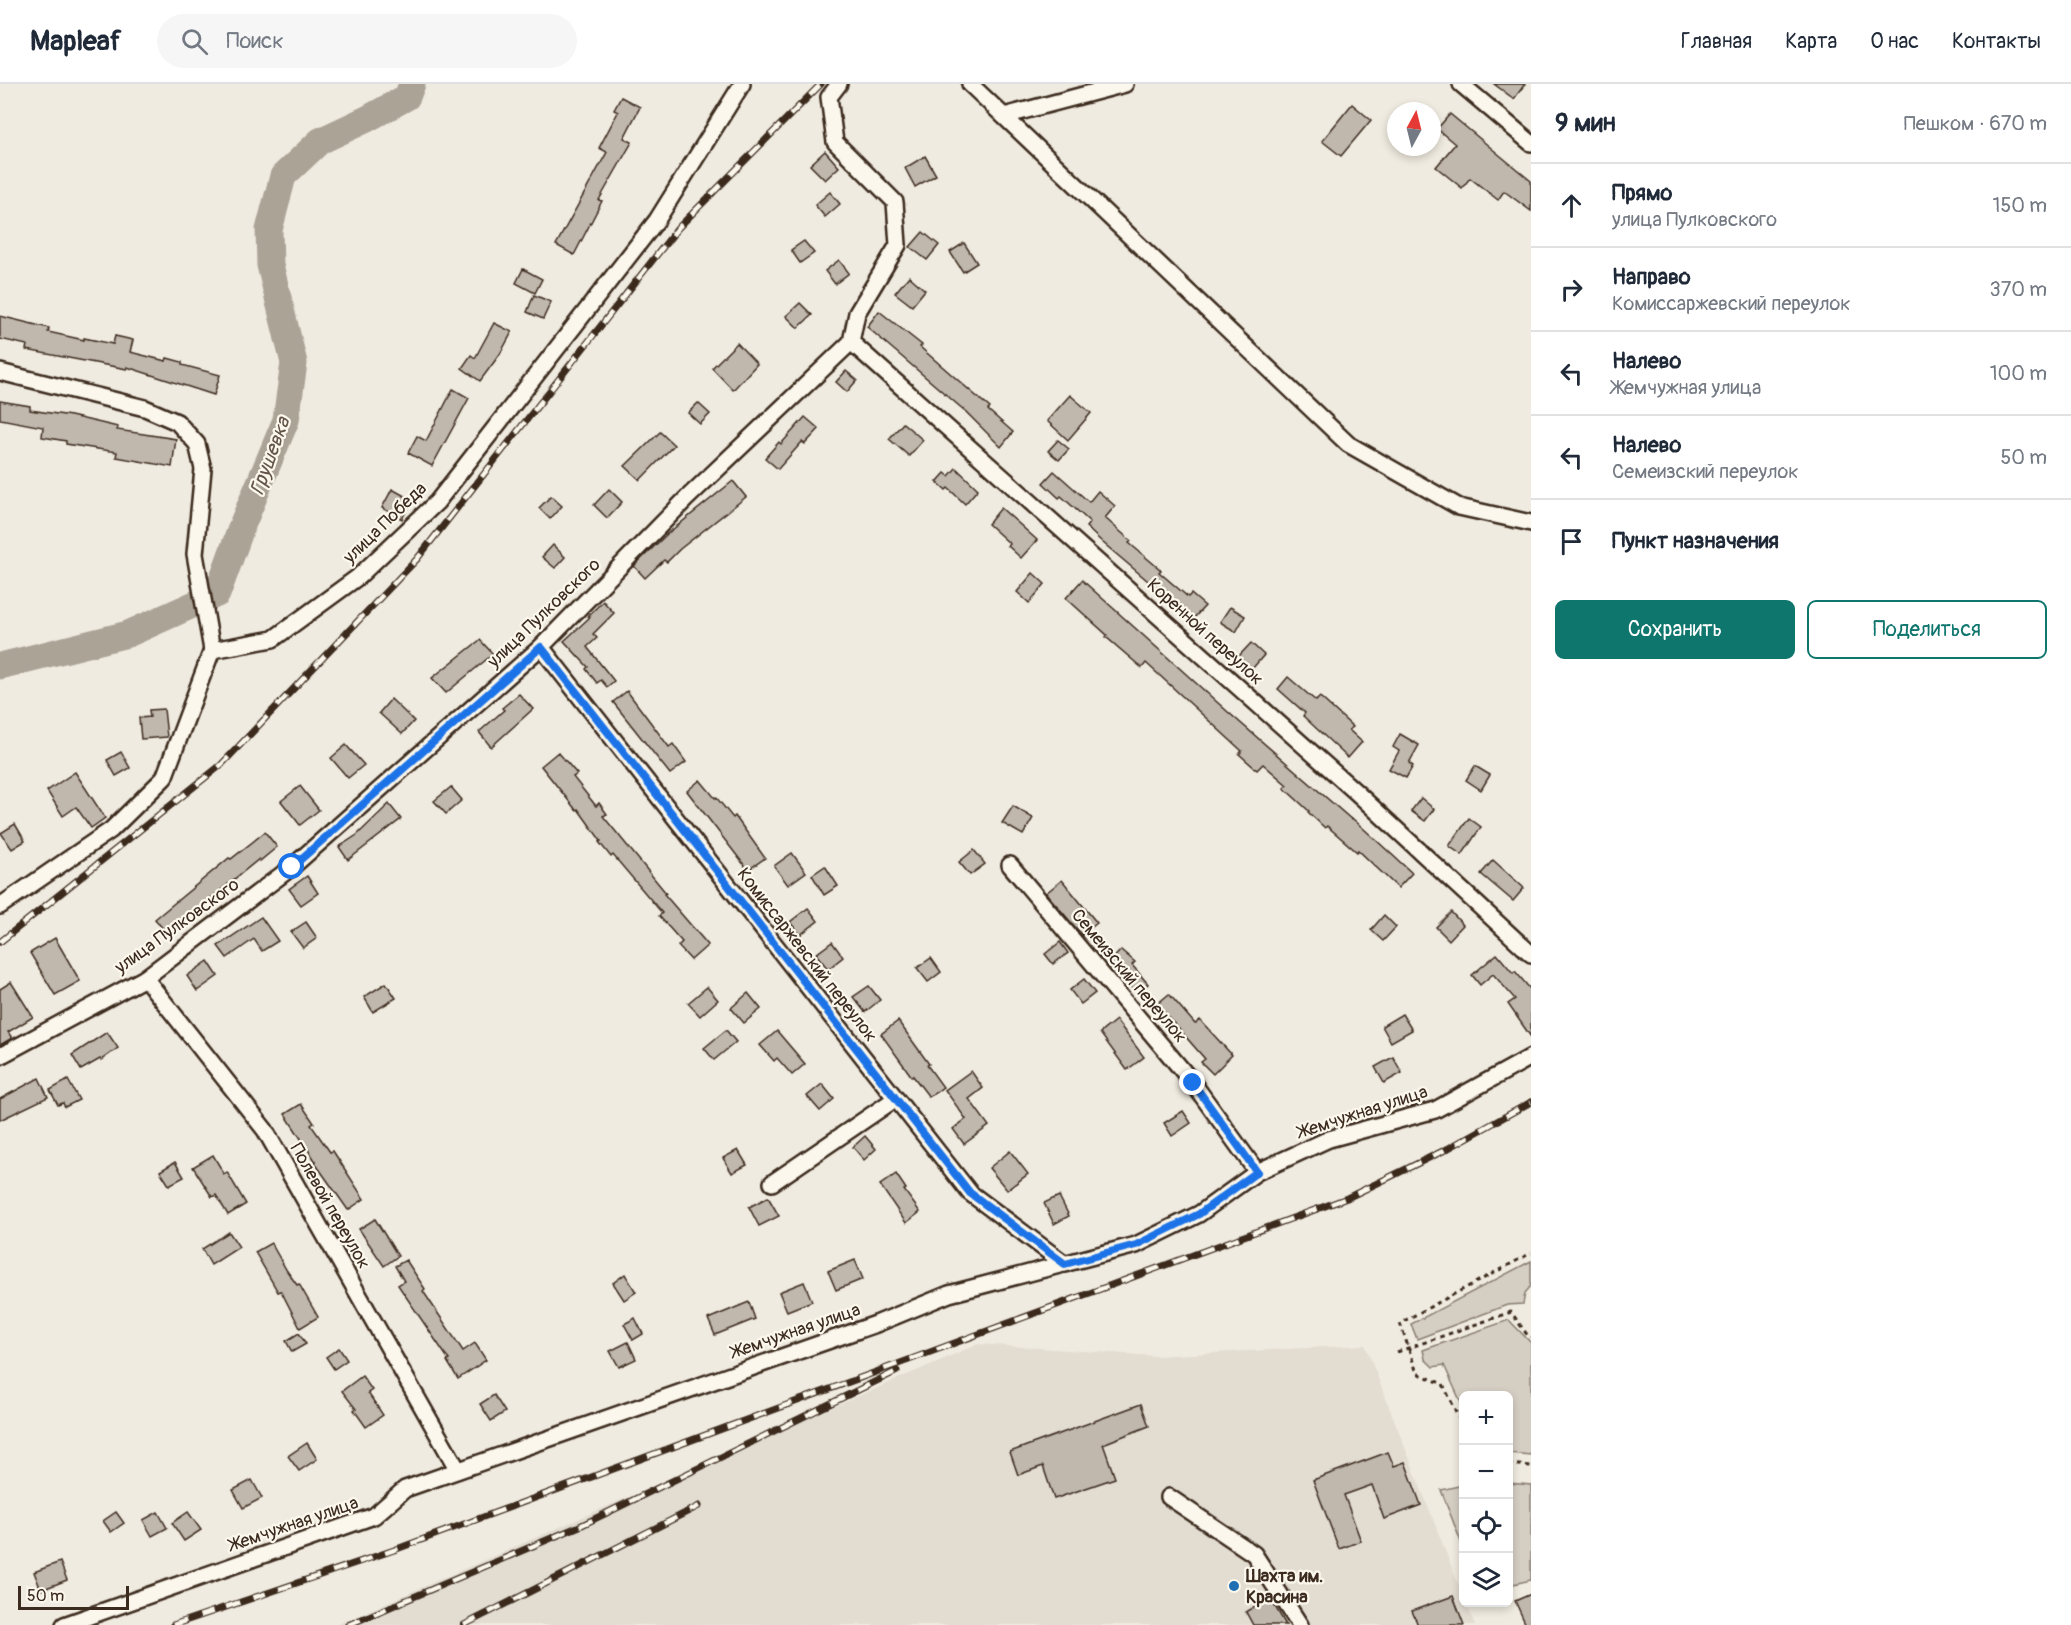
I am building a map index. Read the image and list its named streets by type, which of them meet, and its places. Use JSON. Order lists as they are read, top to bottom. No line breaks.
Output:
{"streets":{"street":["улица Победа","улица Пулковского","Коренной переулок","Комиссаржевский переулок","Семеизский переулок","Жемчужная улица","Полевой переулок"]},"crossings":[["улица Пулковского","Коренной переулок"],["улица Пулковского","Комиссаржевский переулок"],["улица Пулковского","Полевой переулок"],["Комиссаржевский переулок","Жемчужная улица"],["Семеизский переулок","Жемчужная улица"],["Жемчужная улица","Полевой переулок"]],"water":["Грушевка"],"places":["Шахта им. Красина"],"scale_bar":"50 m","north":"top","page":{"header":"Mapleaf","search":"Поиск","nav":["Главная","Карта","О нас","Контакты"],"heading":["9 мин","Пешком · 670 m"],"list":[["Прямо","улица Пулковского","150 m"],["Направо","Комиссаржевский переулок","370 m"],["Налево","Жемчужная улица","100 m"],["Налево","Семеизский переулок","50 m"],"Пункт назначения"],"buttons":["Сохранить","Поделиться"],"map_buttons":["+","−"],"scale":"50 m"}}
